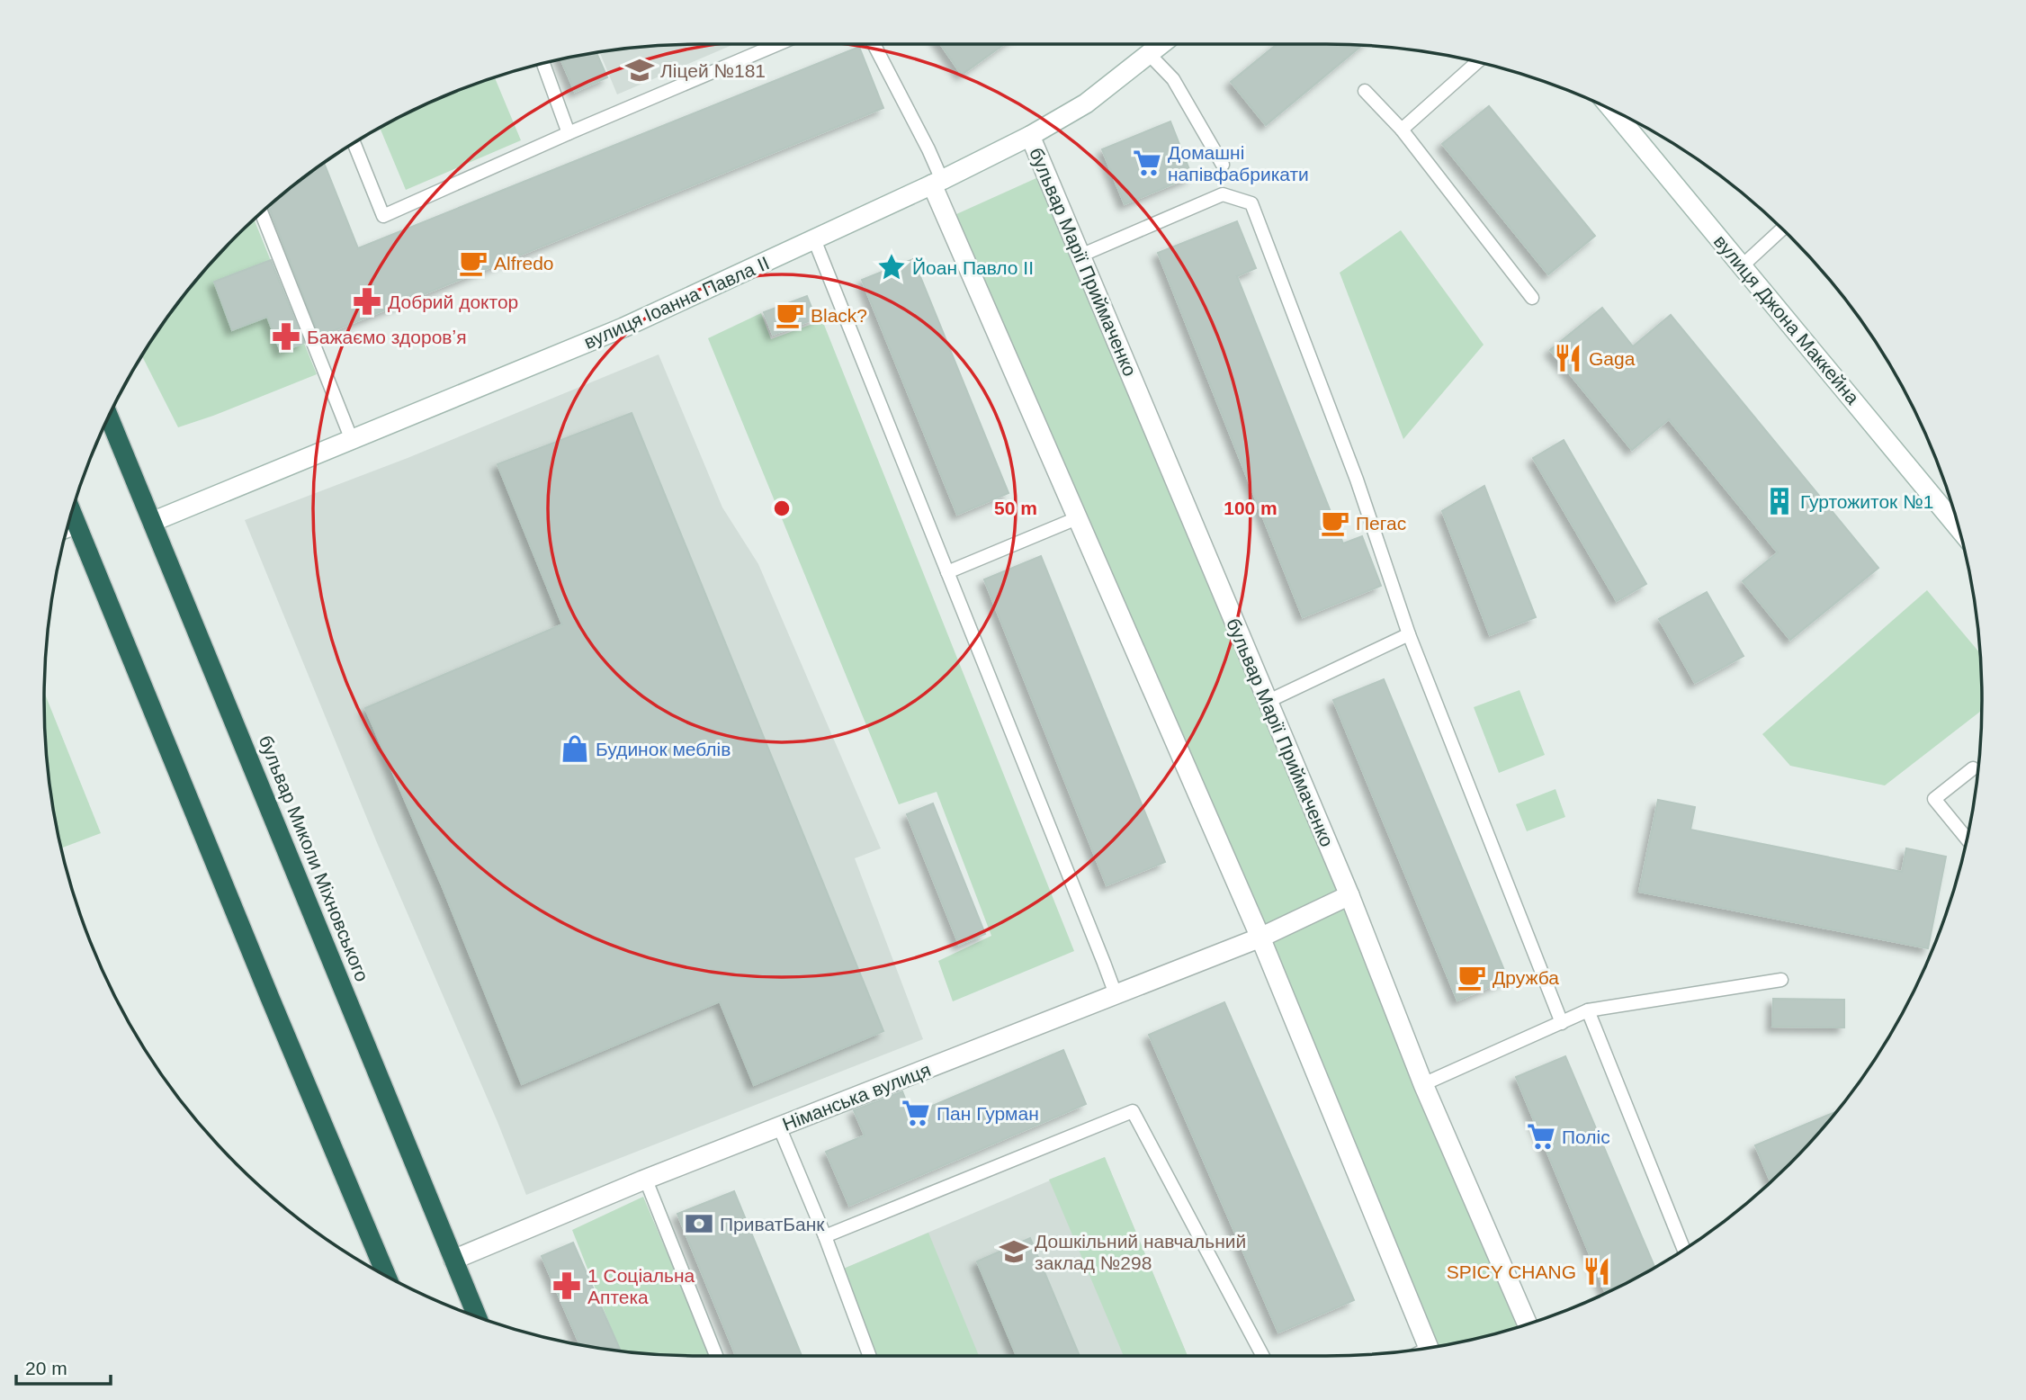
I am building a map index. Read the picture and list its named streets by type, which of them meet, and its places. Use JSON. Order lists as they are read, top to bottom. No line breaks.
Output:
{"streets":{"highway":["бульвар Миколи Міхновського"],"street":["бульвар Марії Приймаченко","вулиця Іоанна Павла II","вулиця Джона Маккейна","Німанська вулиця"]},"crossings":[["бульвар Марії Приймаченко","вулиця Іоанна Павла II"],["бульвар Марії Приймаченко","Німанська вулиця"],["вулиця Іоанна Павла II","бульвар Миколи Міхновського"],["бульвар Миколи Міхновського","Німанська вулиця"]],"places":{"school or university":["Ліцей №181","Дошкільний навчальний заклад №298"],"supermarket":["Домашні напівфабрикати","Пан Гурман","Поліс"],"cafe":["Alfredo","Black?","Пегас","Дружба"],"place":["Йоан Павло II"],"pharmacy":["Добрий доктор","Бажаємо здоровʼя","1 Соціальна Аптека"],"restaurant":["Gaga","SPICY CHANG"],"building":["Гуртожиток №1"],"shop":["Будинок меблів"],"bank":["ПриватБанк"]},"scale_bar":"20 m","rings":["50 m","100 m"]}
